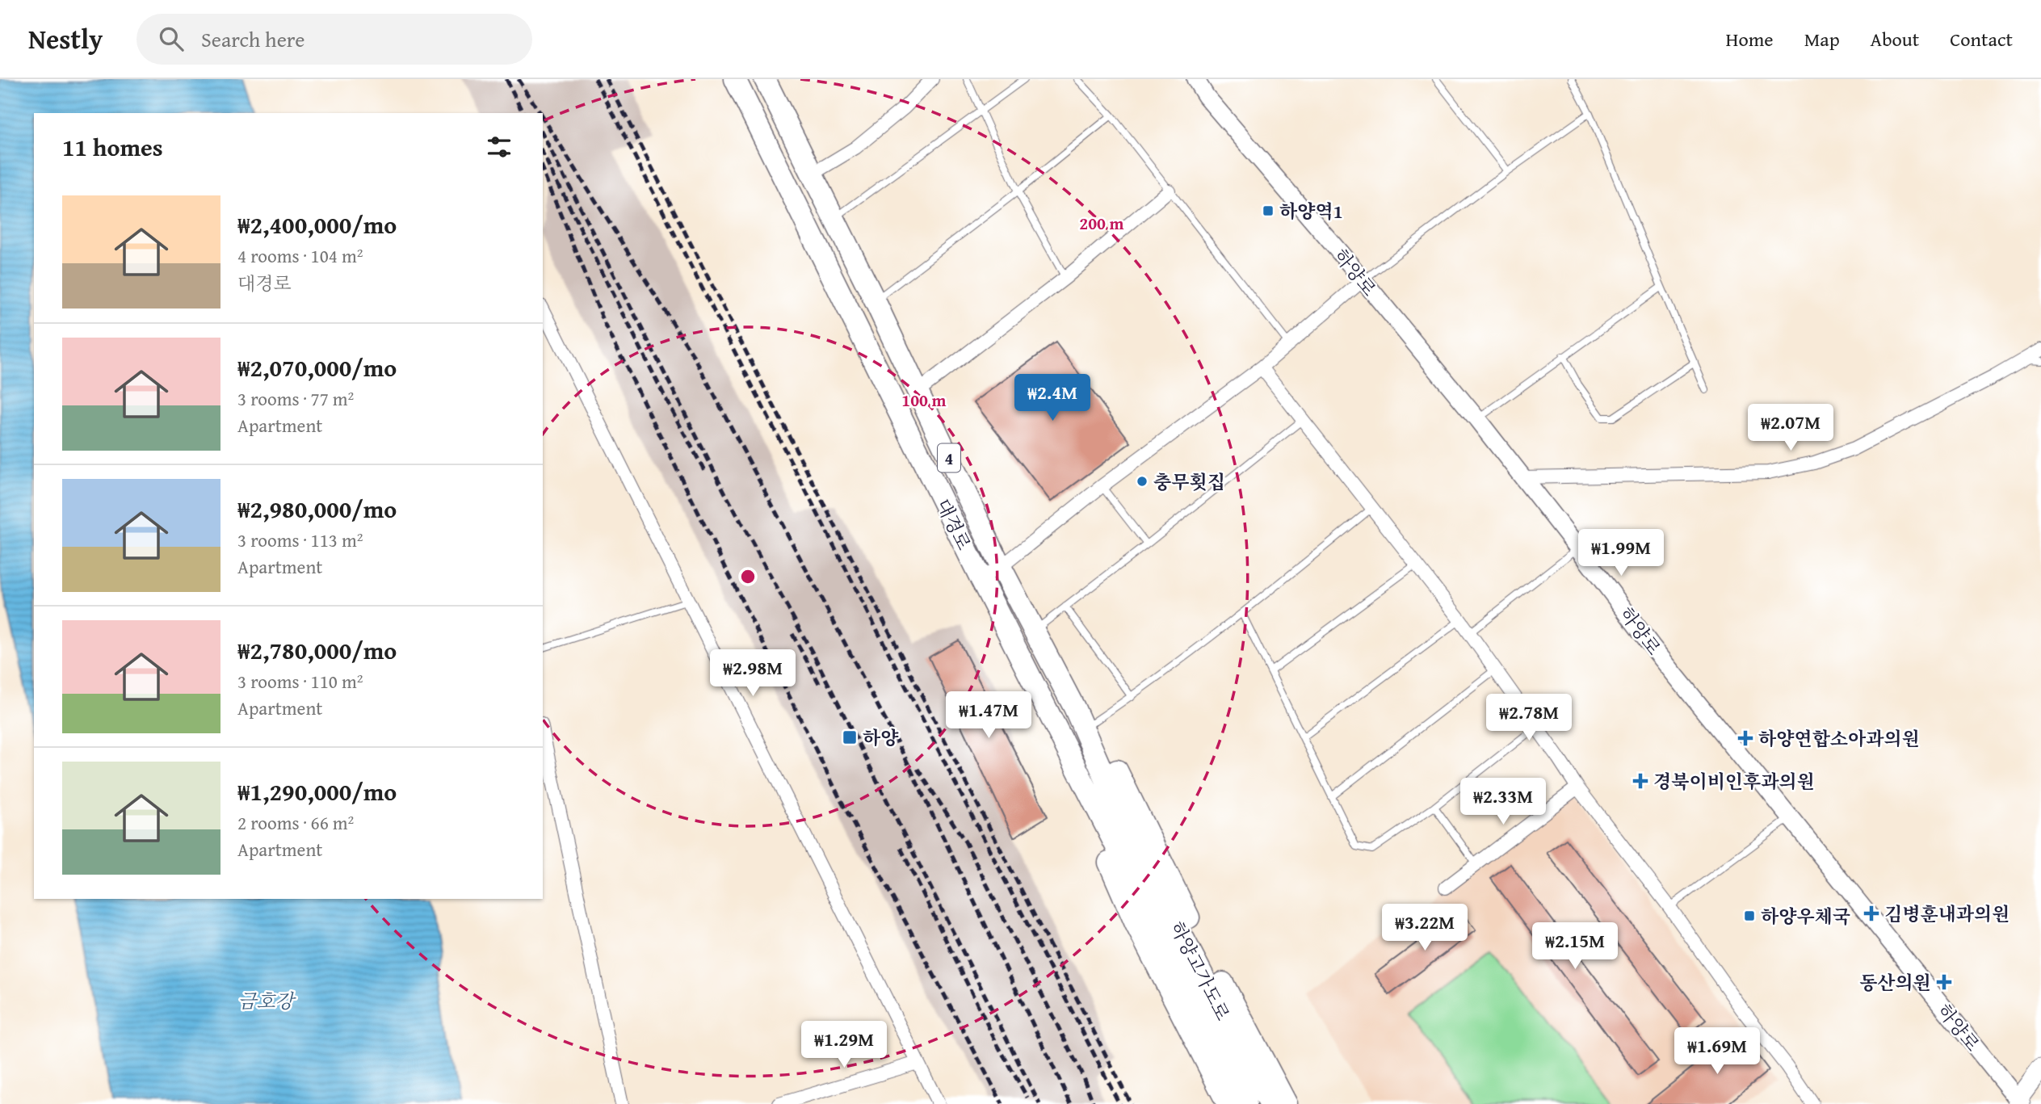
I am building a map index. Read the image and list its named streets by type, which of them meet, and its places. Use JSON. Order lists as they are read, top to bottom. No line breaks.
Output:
{"streets":{"main road":["4","대경로","하양고가도로"],"street":["하양로"]},"crossings":[["대경로","하양고가도로"]],"water":["금호강"],"places":{"transit":["하양역1","하양","하양우체국"],"other":["충무횟집"],"health":["하양연합소아과의원","경북이비인후과의원","김병훈내과의원","동산의원"]},"page":{"header":"Nestly","search":"Search here","nav":["Home","Map","About","Contact"],"heading":"11 homes","list":[{"name":"₩2,400,000/mo","note":"4 rooms · 104 m² · 대경로"},{"name":"₩2,070,000/mo","note":"3 rooms · 77 m² · Apartment"},{"name":"₩2,980,000/mo","note":"3 rooms · 113 m² · Apartment"},{"name":"₩2,780,000/mo","note":"3 rooms · 110 m² · Apartment"},{"name":"₩1,290,000/mo","note":"2 rooms · 66 m² · Apartment"}],"price":["₩2.4M","₩2.07M","₩1.99M","₩2.98M","₩1.47M","₩2.78M","₩2.33M","₩3.22M","₩2.15M","₩1.29M","₩1.69M"]},"rings":["200 m","100 m"]}
